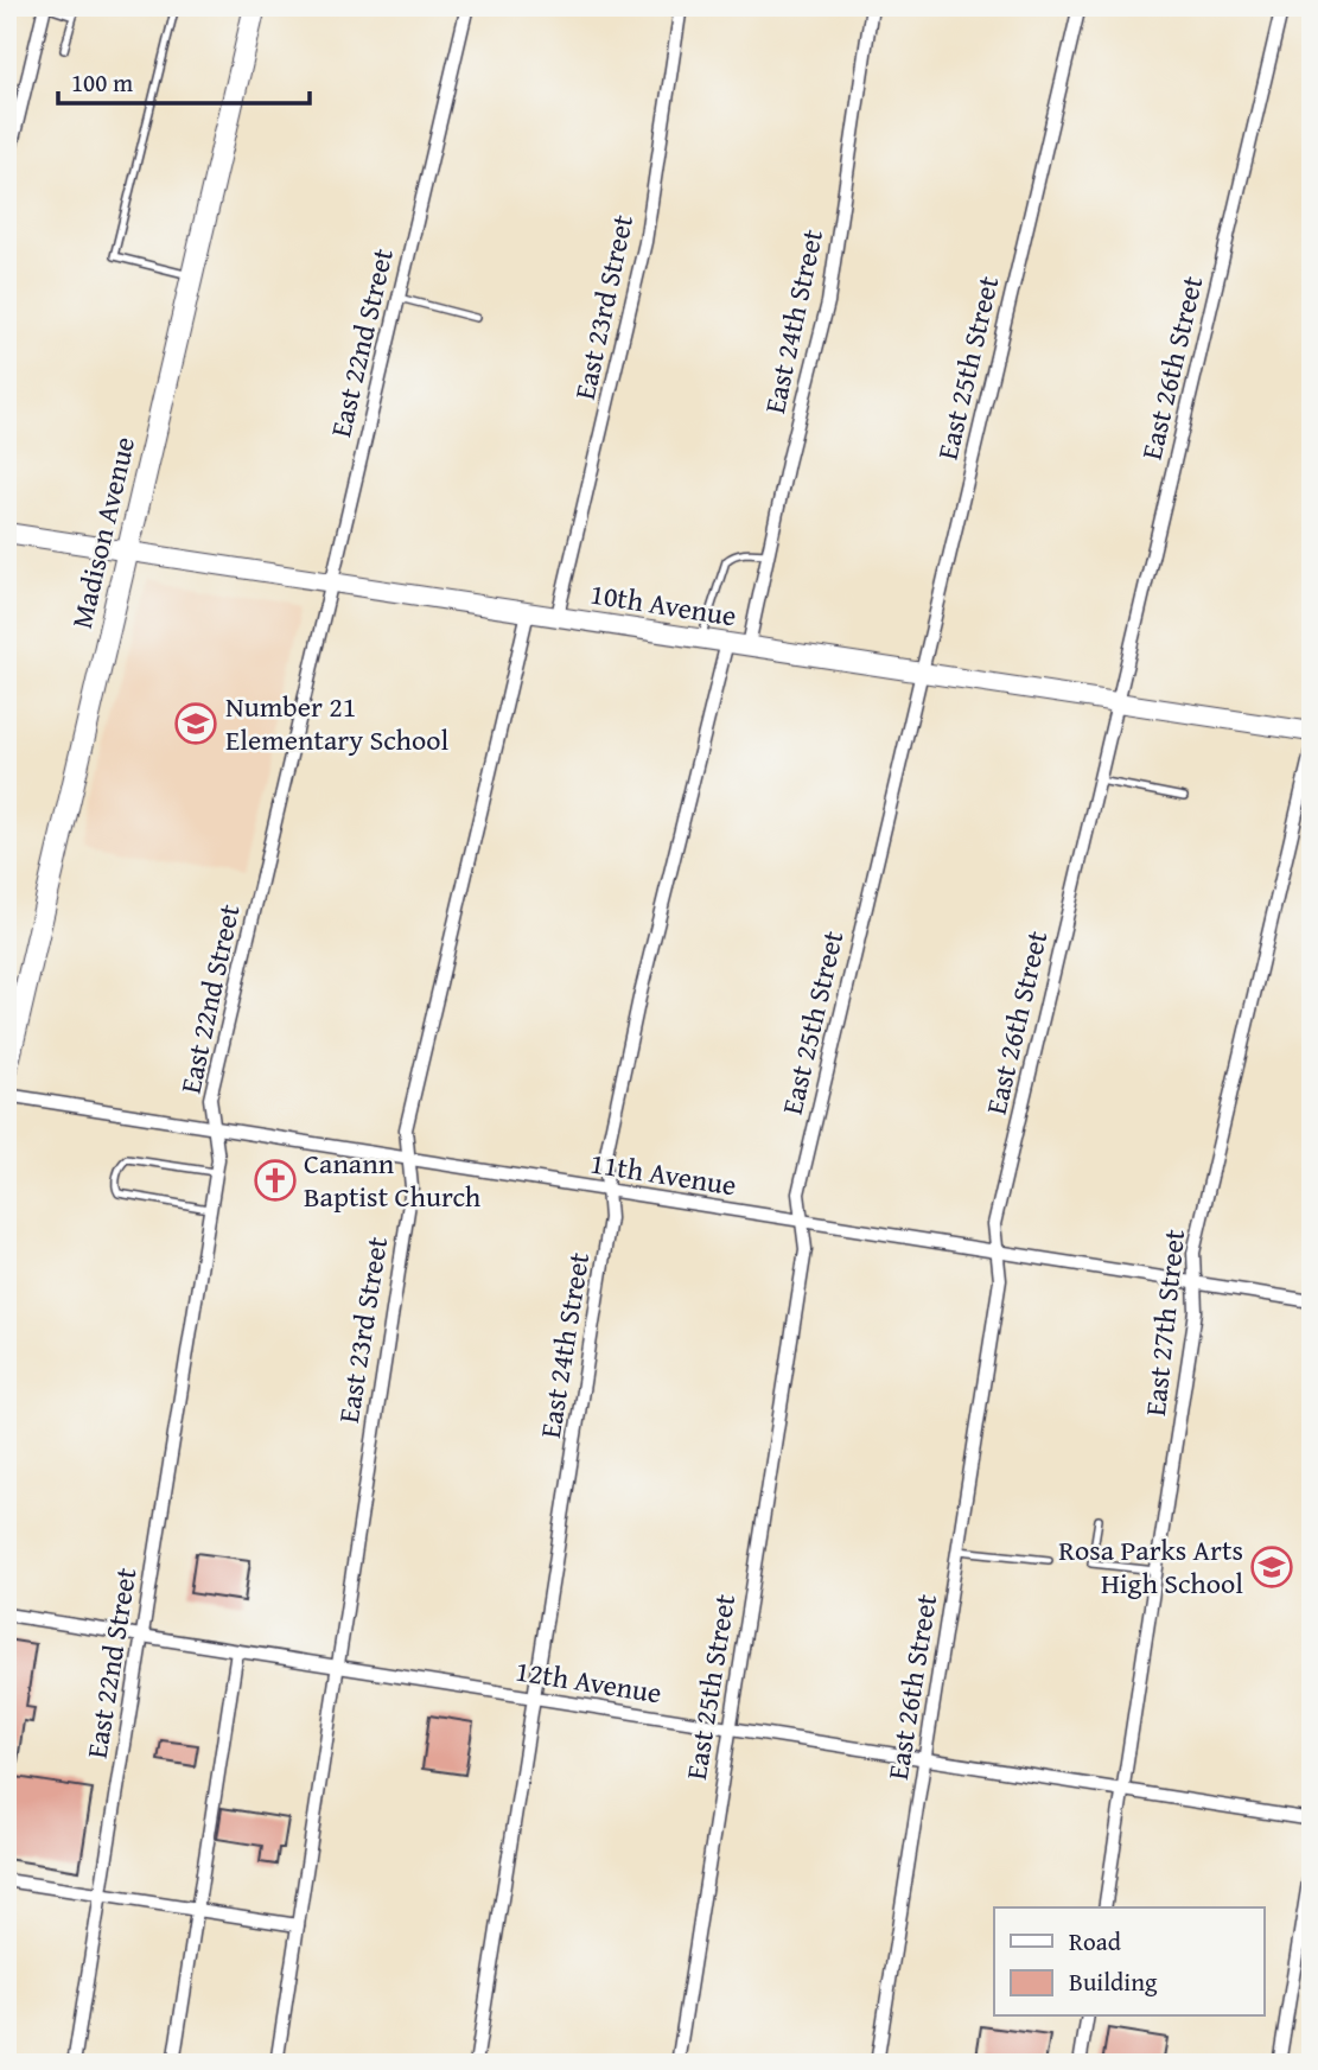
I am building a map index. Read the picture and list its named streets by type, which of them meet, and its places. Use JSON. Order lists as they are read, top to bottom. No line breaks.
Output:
{"streets":{"main road":["Madison Avenue","10th Avenue"],"street":["East 23rd Street","East 24th Street","East 22nd Street","East 25th Street","East 26th Street","11th Avenue","East 27th Street","12th Avenue"]},"crossings":[["East 23rd Street","10th Avenue"],["East 23rd Street","11th Avenue"],["East 23rd Street","12th Avenue"],["East 24th Street","10th Avenue"],["East 24th Street","11th Avenue"],["East 24th Street","12th Avenue"],["East 22nd Street","10th Avenue"],["East 22nd Street","11th Avenue"],["East 22nd Street","12th Avenue"],["East 25th Street","10th Avenue"],["East 25th Street","11th Avenue"],["East 25th Street","12th Avenue"],["East 26th Street","10th Avenue"],["East 26th Street","11th Avenue"],["East 26th Street","12th Avenue"],["Madison Avenue","10th Avenue"],["11th Avenue","East 27th Street"],["East 27th Street","12th Avenue"]],"places":{"school or university":["Number 21 Elementary School","Rosa Parks Arts High School"],"church":["Canann Baptist Church"]},"legend":["Road","Building"],"scale_bar":"100 m"}
